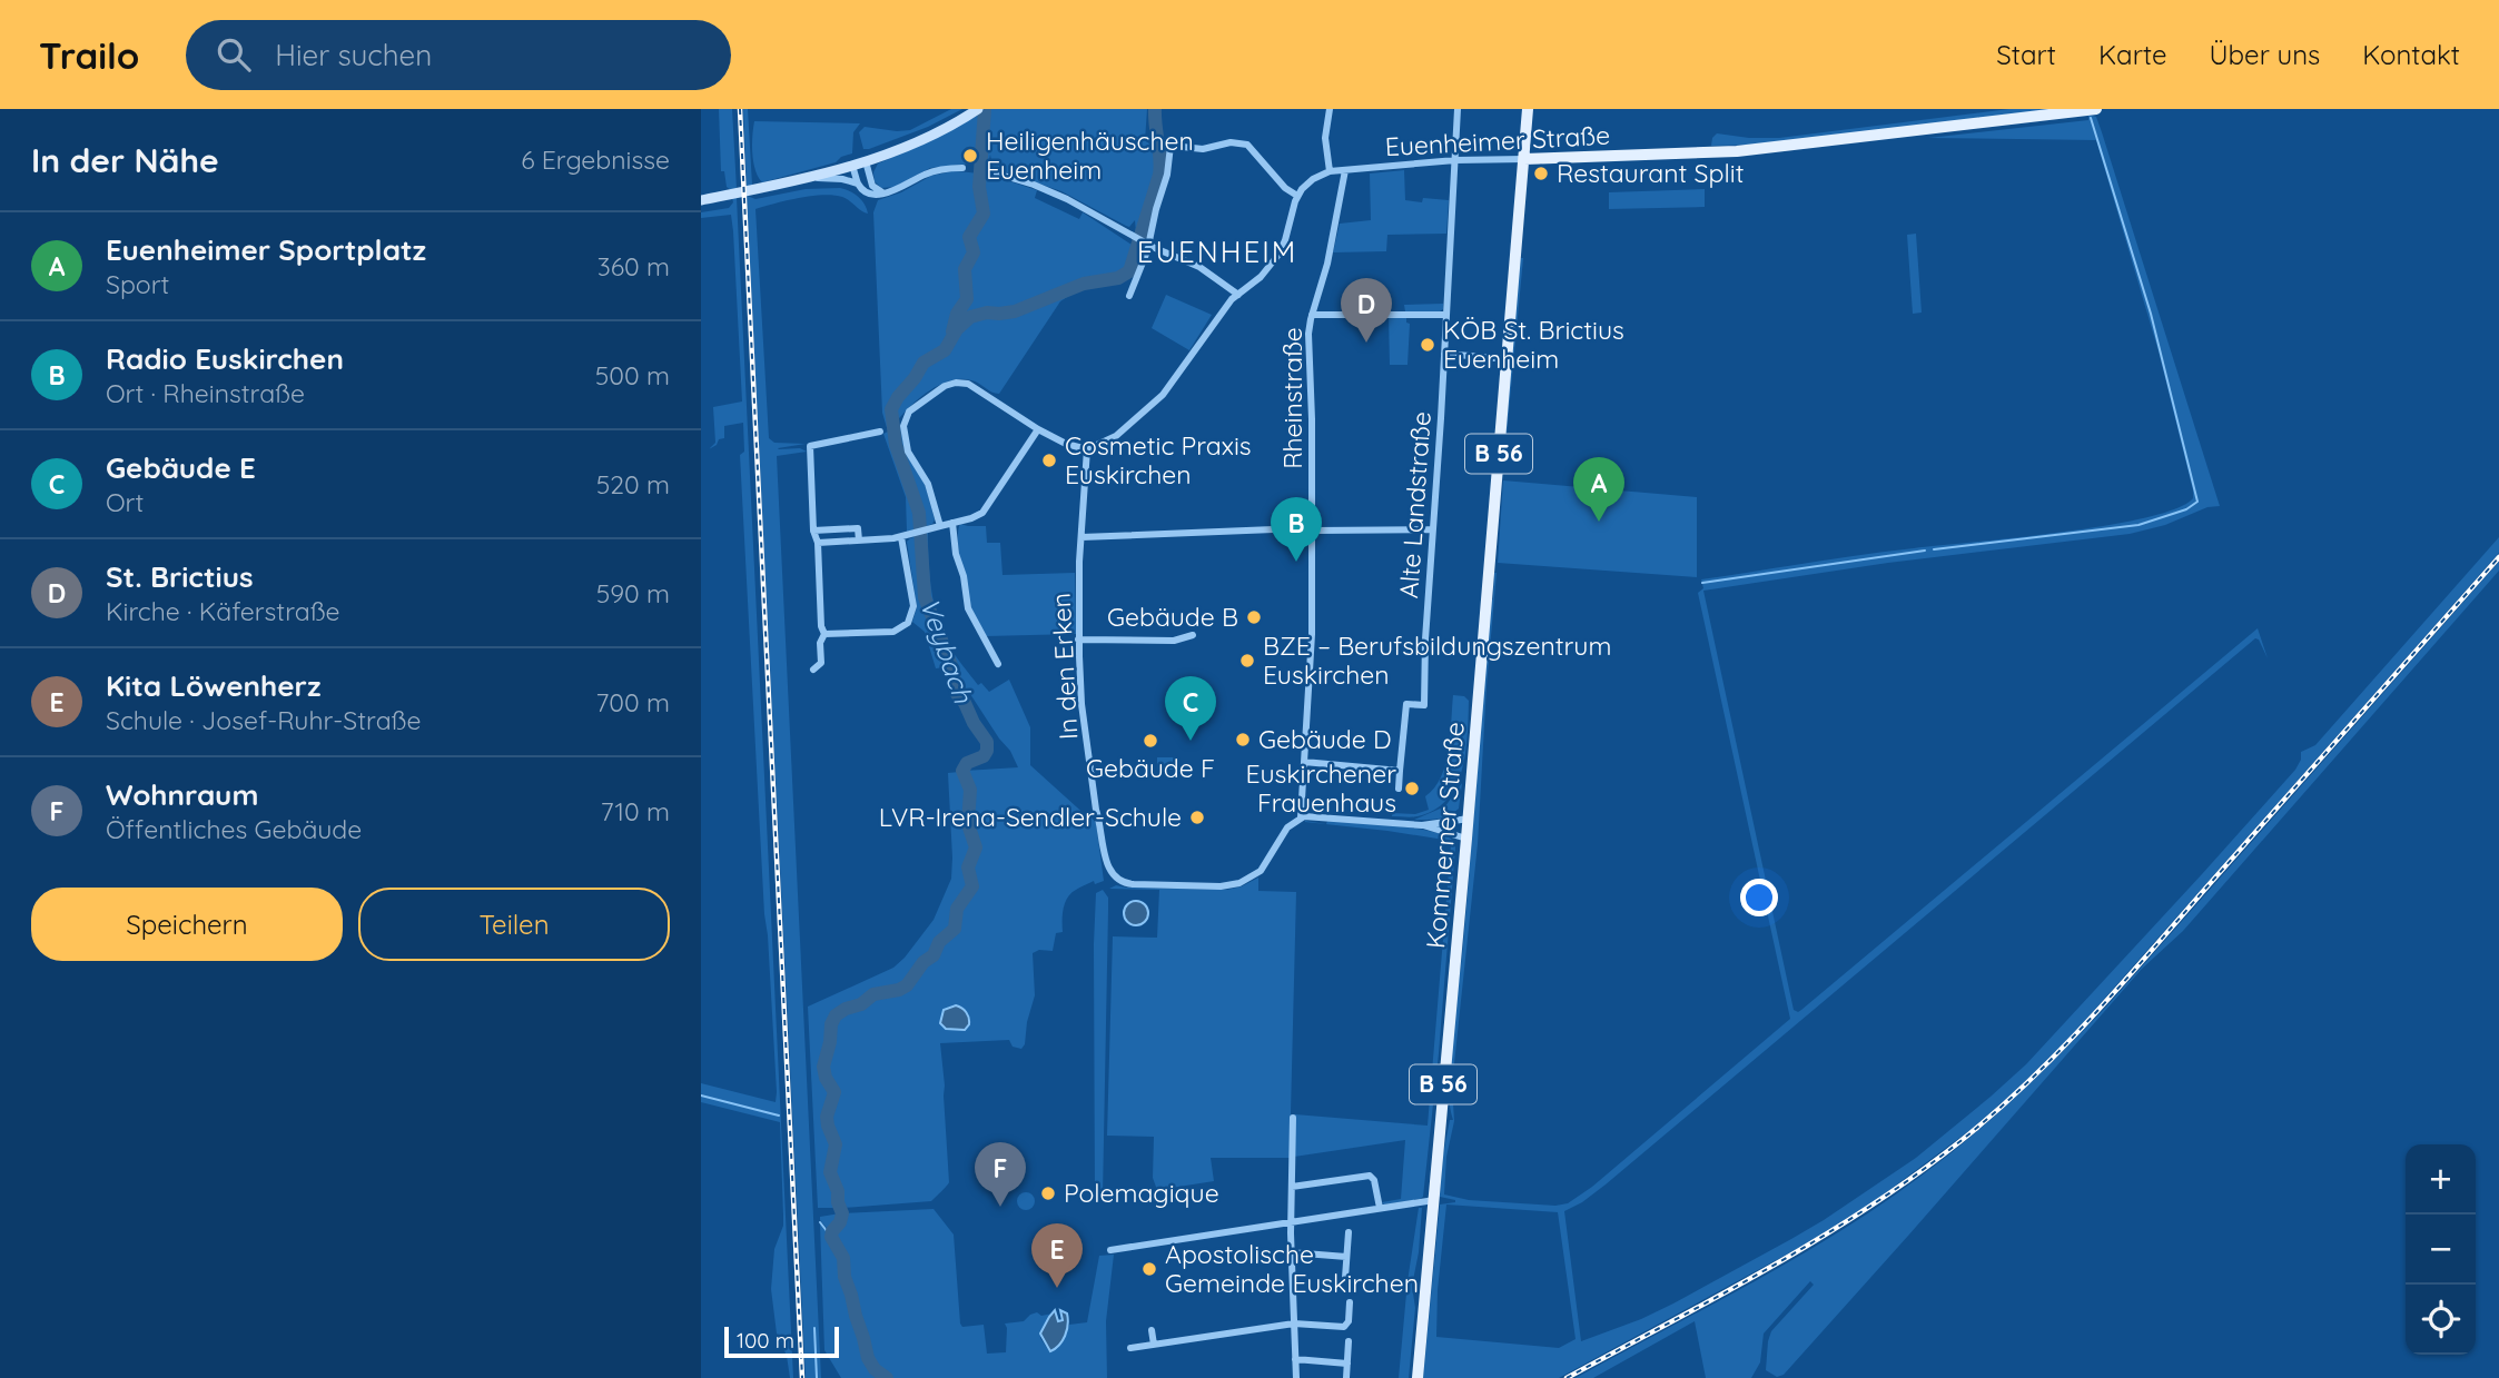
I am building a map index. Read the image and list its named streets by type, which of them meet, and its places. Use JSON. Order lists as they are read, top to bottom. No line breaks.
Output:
{"streets":{"main road":["Euenheimer Straße","B 56","Kommerner Straße"],"street":["Rheinstraße","Alte Landstraße","In den Erken"]},"crossings":[["Euenheimer Straße","Rheinstraße"],["Euenheimer Straße","Alte Landstraße"],["Euenheimer Straße","Kommerner Straße"],["Rheinstraße","In den Erken"]],"districts":["EUENHEIM"],"water":["Veybach"],"places":["Heiligenhäuschen Euenheim","Restaurant Split","KÖB St. Brictius Euenheim","Cosmetic Praxis Euskirchen","Gebäude B","BZE – Berufsbildungszentrum Euskirchen","Gebäude D","Gebäude F","Euskirchener Frauenhaus","LVR-Irena-Sendler-Schule","Polemagique","Apostolische Gemeinde Euskirchen"],"scale_bar":"100 m","page":{"header":"Trailo","search":"Hier suchen","nav":["Start","Karte","Über uns","Kontakt"],"heading":["In der Nähe","6 Ergebnisse"],"list":[{"mark":"A","name":"Euenheimer Sportplatz","note":"Sport","value":"360 m"},{"mark":"B","name":"Radio Euskirchen","note":"Ort · Rheinstraße","value":"500 m"},{"mark":"C","name":"Gebäude E","note":"Ort","value":"520 m"},{"mark":"D","name":"St. Brictius","note":"Kirche · Käferstraße","value":"590 m"},{"mark":"E","name":"Kita Löwenherz","note":"Schule · Josef-Ruhr-Straße","value":"700 m"},{"mark":"F","name":"Wohnraum","note":"Öffentliches Gebäude","value":"710 m"}],"pins":["D","A","B","C","F","E"],"buttons":["Speichern","Teilen"],"map_buttons":["+","−"],"scale":"100 m"}}
